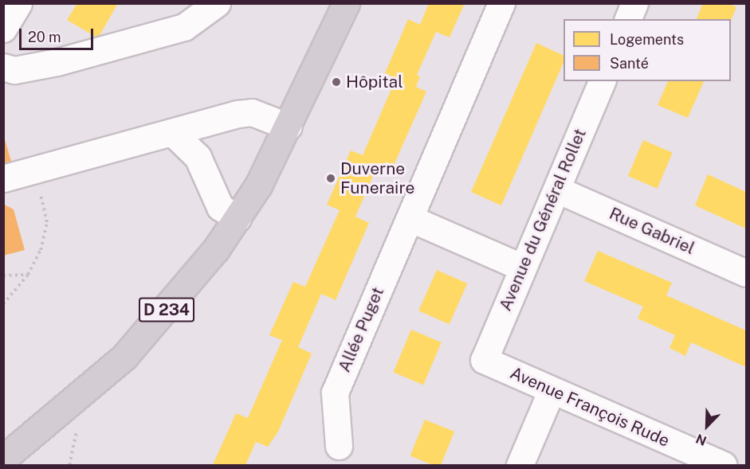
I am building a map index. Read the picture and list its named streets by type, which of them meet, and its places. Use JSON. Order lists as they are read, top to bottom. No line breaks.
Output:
{"streets":{"main road":["D 234"],"street":["Avenue du Général Rollet","Rue Gabriel","Allée Puget","Avenue François Rude"]},"crossings":[["Avenue du Général Rollet","Rue Gabriel"],["Avenue du Général Rollet","Avenue François Rude"]],"places":["Hôpital","Duverne Funeraire"],"legend":["Logements","Santé"],"scale_bar":"20 m","north":"bottom left"}
